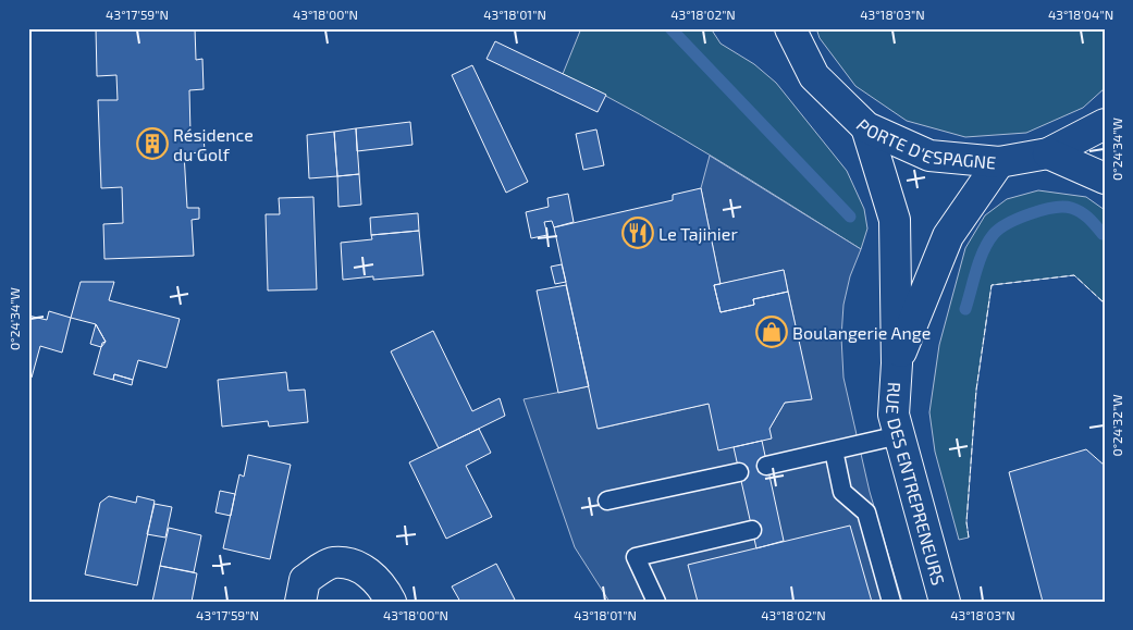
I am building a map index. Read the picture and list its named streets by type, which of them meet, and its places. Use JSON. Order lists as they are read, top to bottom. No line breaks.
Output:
{"streets":{"street":["PORTE D'ESPAGNE","RUE DES ENTREPRENEURS"]},"crossings":[["PORTE D'ESPAGNE","RUE DES ENTREPRENEURS"]],"places":{"building":["Résidence du Golf"],"restaurant":["Le Tajinier"],"shop":["Boulangerie Ange"]},"coordinates":["43°17'59\"N","43°18'00\"N","43°18'01\"N","43°18'02\"N","43°18'03\"N","43°18'04\"N","0°24'34\"W","0°24'32\"W"]}
